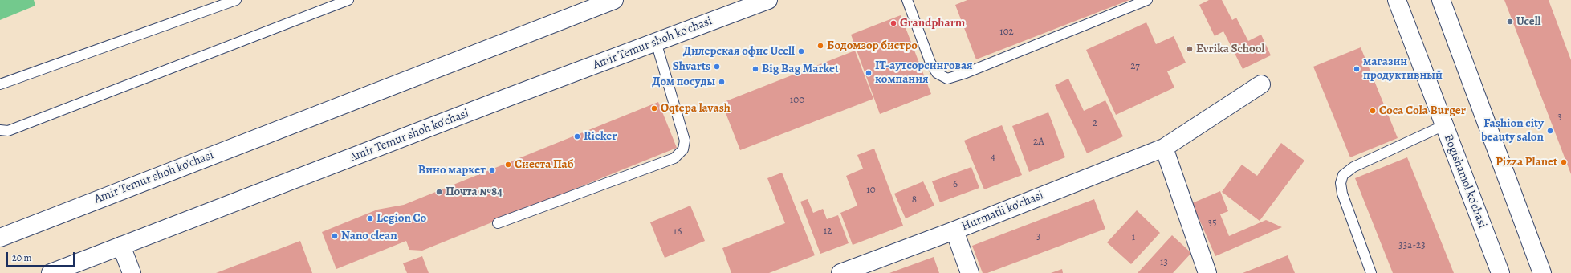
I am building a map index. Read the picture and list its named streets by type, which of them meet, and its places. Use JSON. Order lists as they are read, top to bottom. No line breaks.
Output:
{"streets":{"main road":["Amir Temur shoh ko'chasi","Bogishamol ko'chasi","Hurmatli ko'chasi"]},"places":["Ucell","Grandpharm","Бодомзор бистро","Evrika School","Дилерская офис Ucell","Shvarts","Big Bag Market","магазин продуктивный","IT-aутсорсинговая компания","Дом посуды","Oqtepa lavash","Coca Cola Burger","Fashion city beauty salon","Rieker","Pizza Planet","Сиеста Паб","Вино маркет","Почта №84","Legion Co","Nano clean"],"house_numbers":["102","27","100","3","2","2А","4","6","10","8","35","12","16","3","1","33a-23","13"],"scale_bar":"20 m"}
